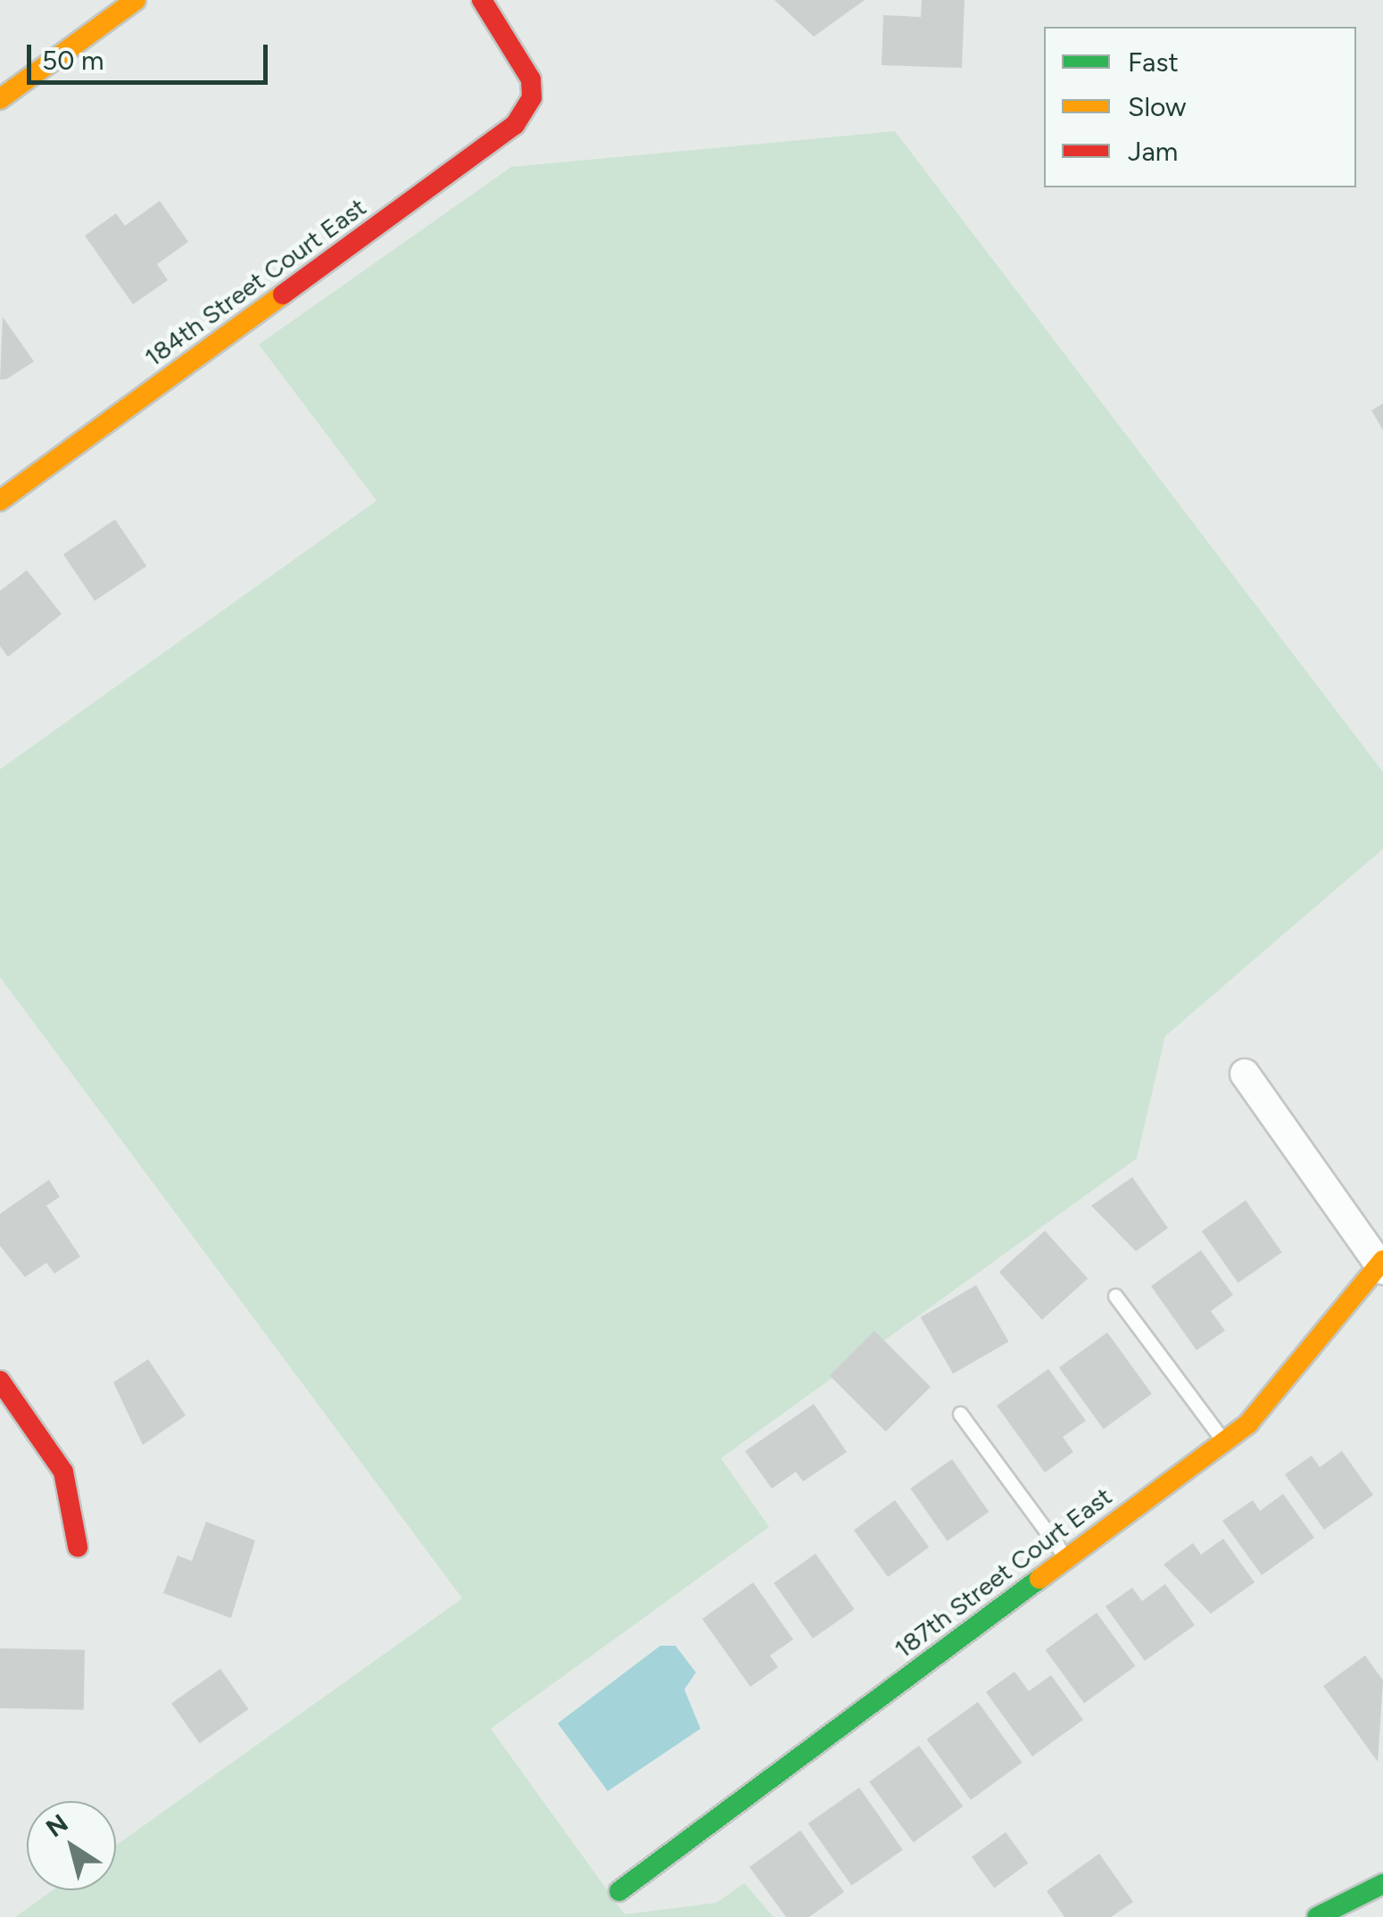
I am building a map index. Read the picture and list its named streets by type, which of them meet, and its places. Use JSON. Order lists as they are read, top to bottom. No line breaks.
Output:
{"streets":{"street":["184th Street Court East","187th Street Court East"]},"legend":["Fast","Slow","Jam"],"scale_bar":"50 m","north":"top left"}
